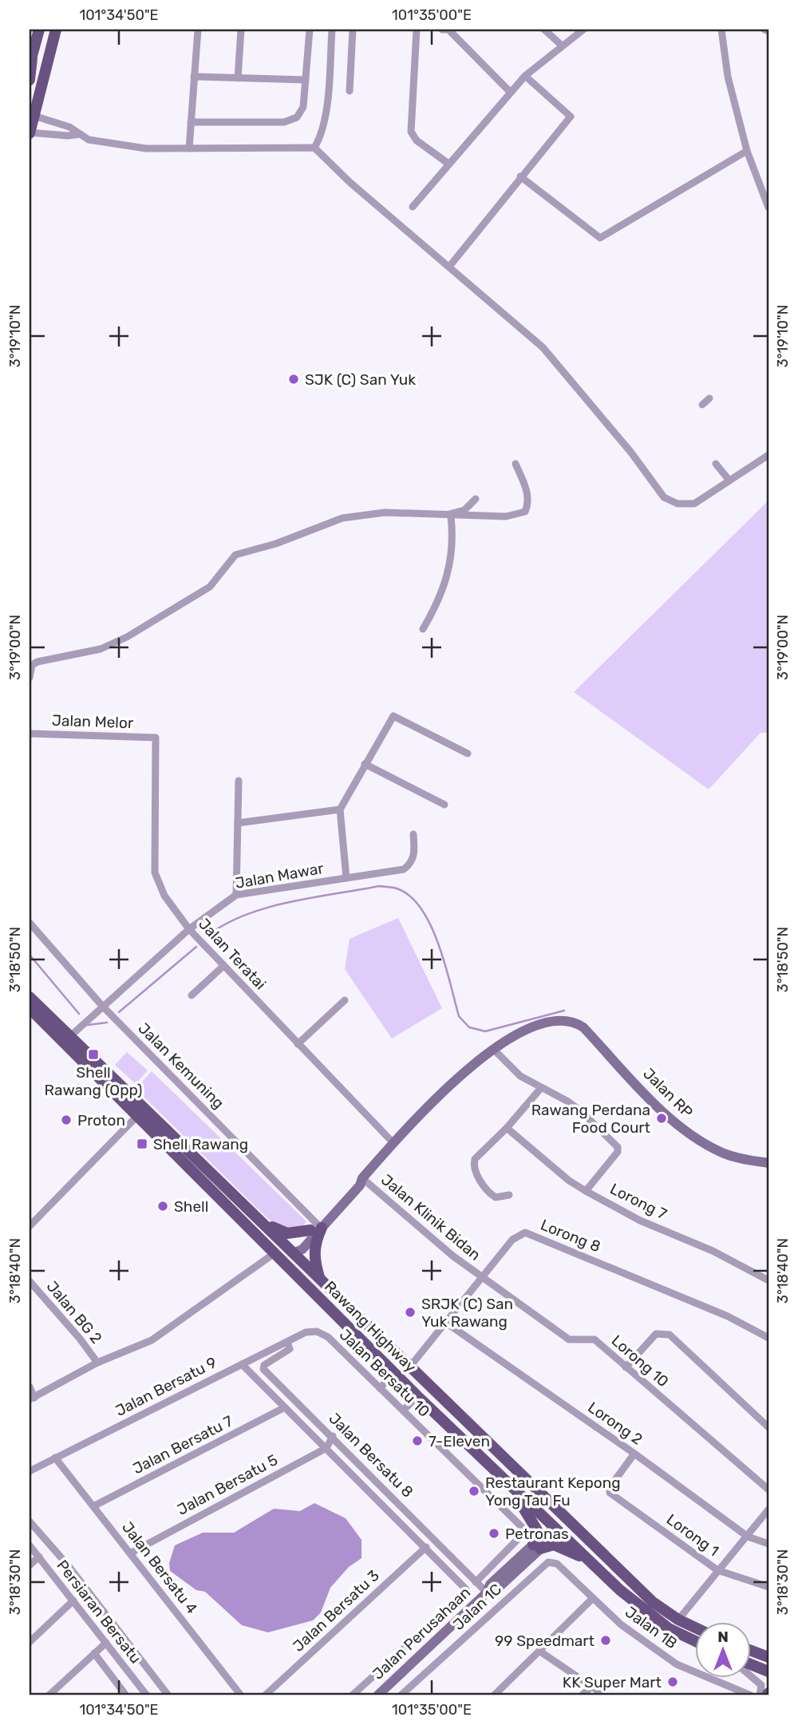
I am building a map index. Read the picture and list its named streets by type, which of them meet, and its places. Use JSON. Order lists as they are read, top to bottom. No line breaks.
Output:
{"streets":{"main road":["Rawang Highway"],"street":["Jalan Melor","Jalan Mawar","Jalan Teratai","Jalan Kemuning","Jalan RP","Lorong 7","Jalan Klinik Bidan","Lorong 8","Jalan BG 2","Lorong 10","Jalan Bersatu 10","Jalan Bersatu 9","Lorong 2","Jalan Bersatu 7","Jalan Bersatu 8","Jalan Bersatu 5","Lorong 1","Jalan Bersatu 4","Jalan 1C","Jalan Bersatu 3","Persiaran Bersatu","Jalan 1B","Jalan Perusahaan"]},"crossings":[["Jalan Melor","Jalan Teratai"],["Jalan Mawar","Jalan Teratai"],["Jalan Mawar","Jalan Kemuning"],["Jalan Mawar","Rawang Highway"],["Jalan Klinik Bidan","Lorong 8"],["Jalan Klinik Bidan","Lorong 10"],["Lorong 8","Rawang Highway"],["Lorong 8","Lorong 10"],["Lorong 8","Lorong 2"],["Rawang Highway","Jalan Perusahaan"],["Jalan Bersatu 10","Jalan Bersatu 9"],["Jalan Bersatu 10","Jalan Bersatu 8"],["Jalan Bersatu 9","Jalan Bersatu 8"],["Jalan Bersatu 9","Jalan Bersatu 4"],["Lorong 2","Lorong 1"],["Jalan Bersatu 7","Jalan Bersatu 4"],["Jalan Bersatu 8","Jalan Perusahaan"],["Jalan Bersatu 5","Jalan Bersatu 4"],["Jalan 1C","Jalan 1B"]],"places":{"other":["SJK (C) San Yuk","Rawang Perdana Food Court","Proton","Shell","SRJK (C) San Yuk Rawang","7-Eleven","Restaurant Kepong Yong Tau Fu","Petronas","99 Speedmart","KK Super Mart"],"transit":["Shell Rawang (Opp)","Shell Rawang"]},"north":"top","coordinates":["101°34'50\"E","101°35'00\"E","3°19'10\"N","3°19'00\"N","3°18'50\"N","3°18'40\"N","3°18'30\"N"]}
